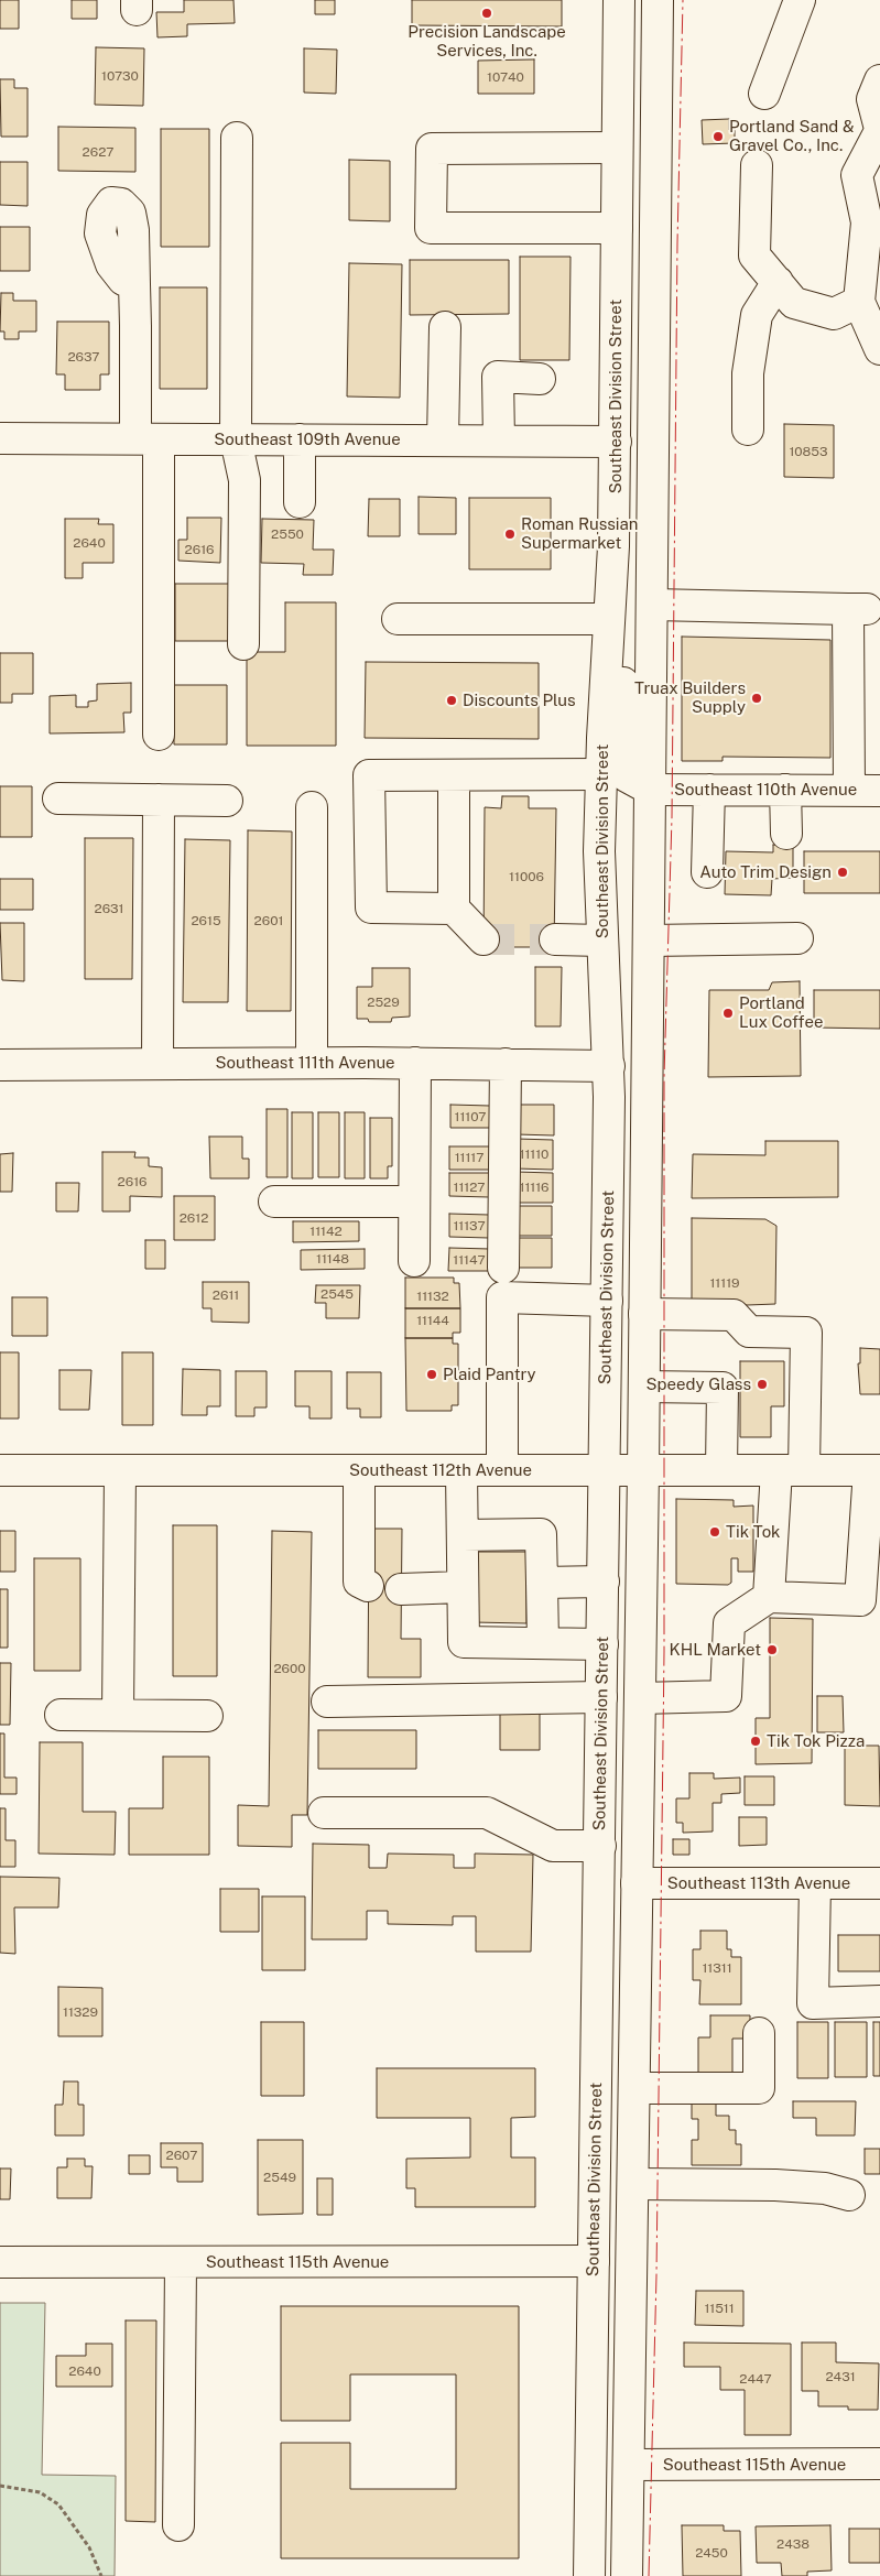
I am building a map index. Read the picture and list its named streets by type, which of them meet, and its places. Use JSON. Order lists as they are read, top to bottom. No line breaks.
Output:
{"streets":{"main road":["Southeast Division Street","Southeast 109th Avenue","Southeast 110th Avenue","Southeast 111th Avenue","Southeast 112th Avenue","Southeast 113th Avenue","Southeast 115th Avenue"]},"crossings":[["Southeast Division Street","Southeast 109th Avenue"],["Southeast Division Street","Southeast 111th Avenue"],["Southeast Division Street","Southeast 112th Avenue"],["Southeast Division Street","Southeast 115th Avenue"]],"places":["Precision Landscape Services, Inc.","Portland Sand & Gravel Co., Inc.","Roman Russian Supermarket","Truax Builders Supply","Discounts Plus","Auto Trim Design","Portland Lux Coffee","Plaid Pantry","Speedy Glass","Tik Tok","KHL Market","Tik Tok Pizza"],"house_numbers":["10730","10740","2627","2637","10853","2550","2640","2616","11006","2631","2615","2601","2529","11107","11110","11117","2616","11127","11116","2612","11137","11142","11148","11147","11119","2545","2611","11132","11144","2600","11311","11329","2607","2549","11511","2640","2431","2447","2438","2450"]}
